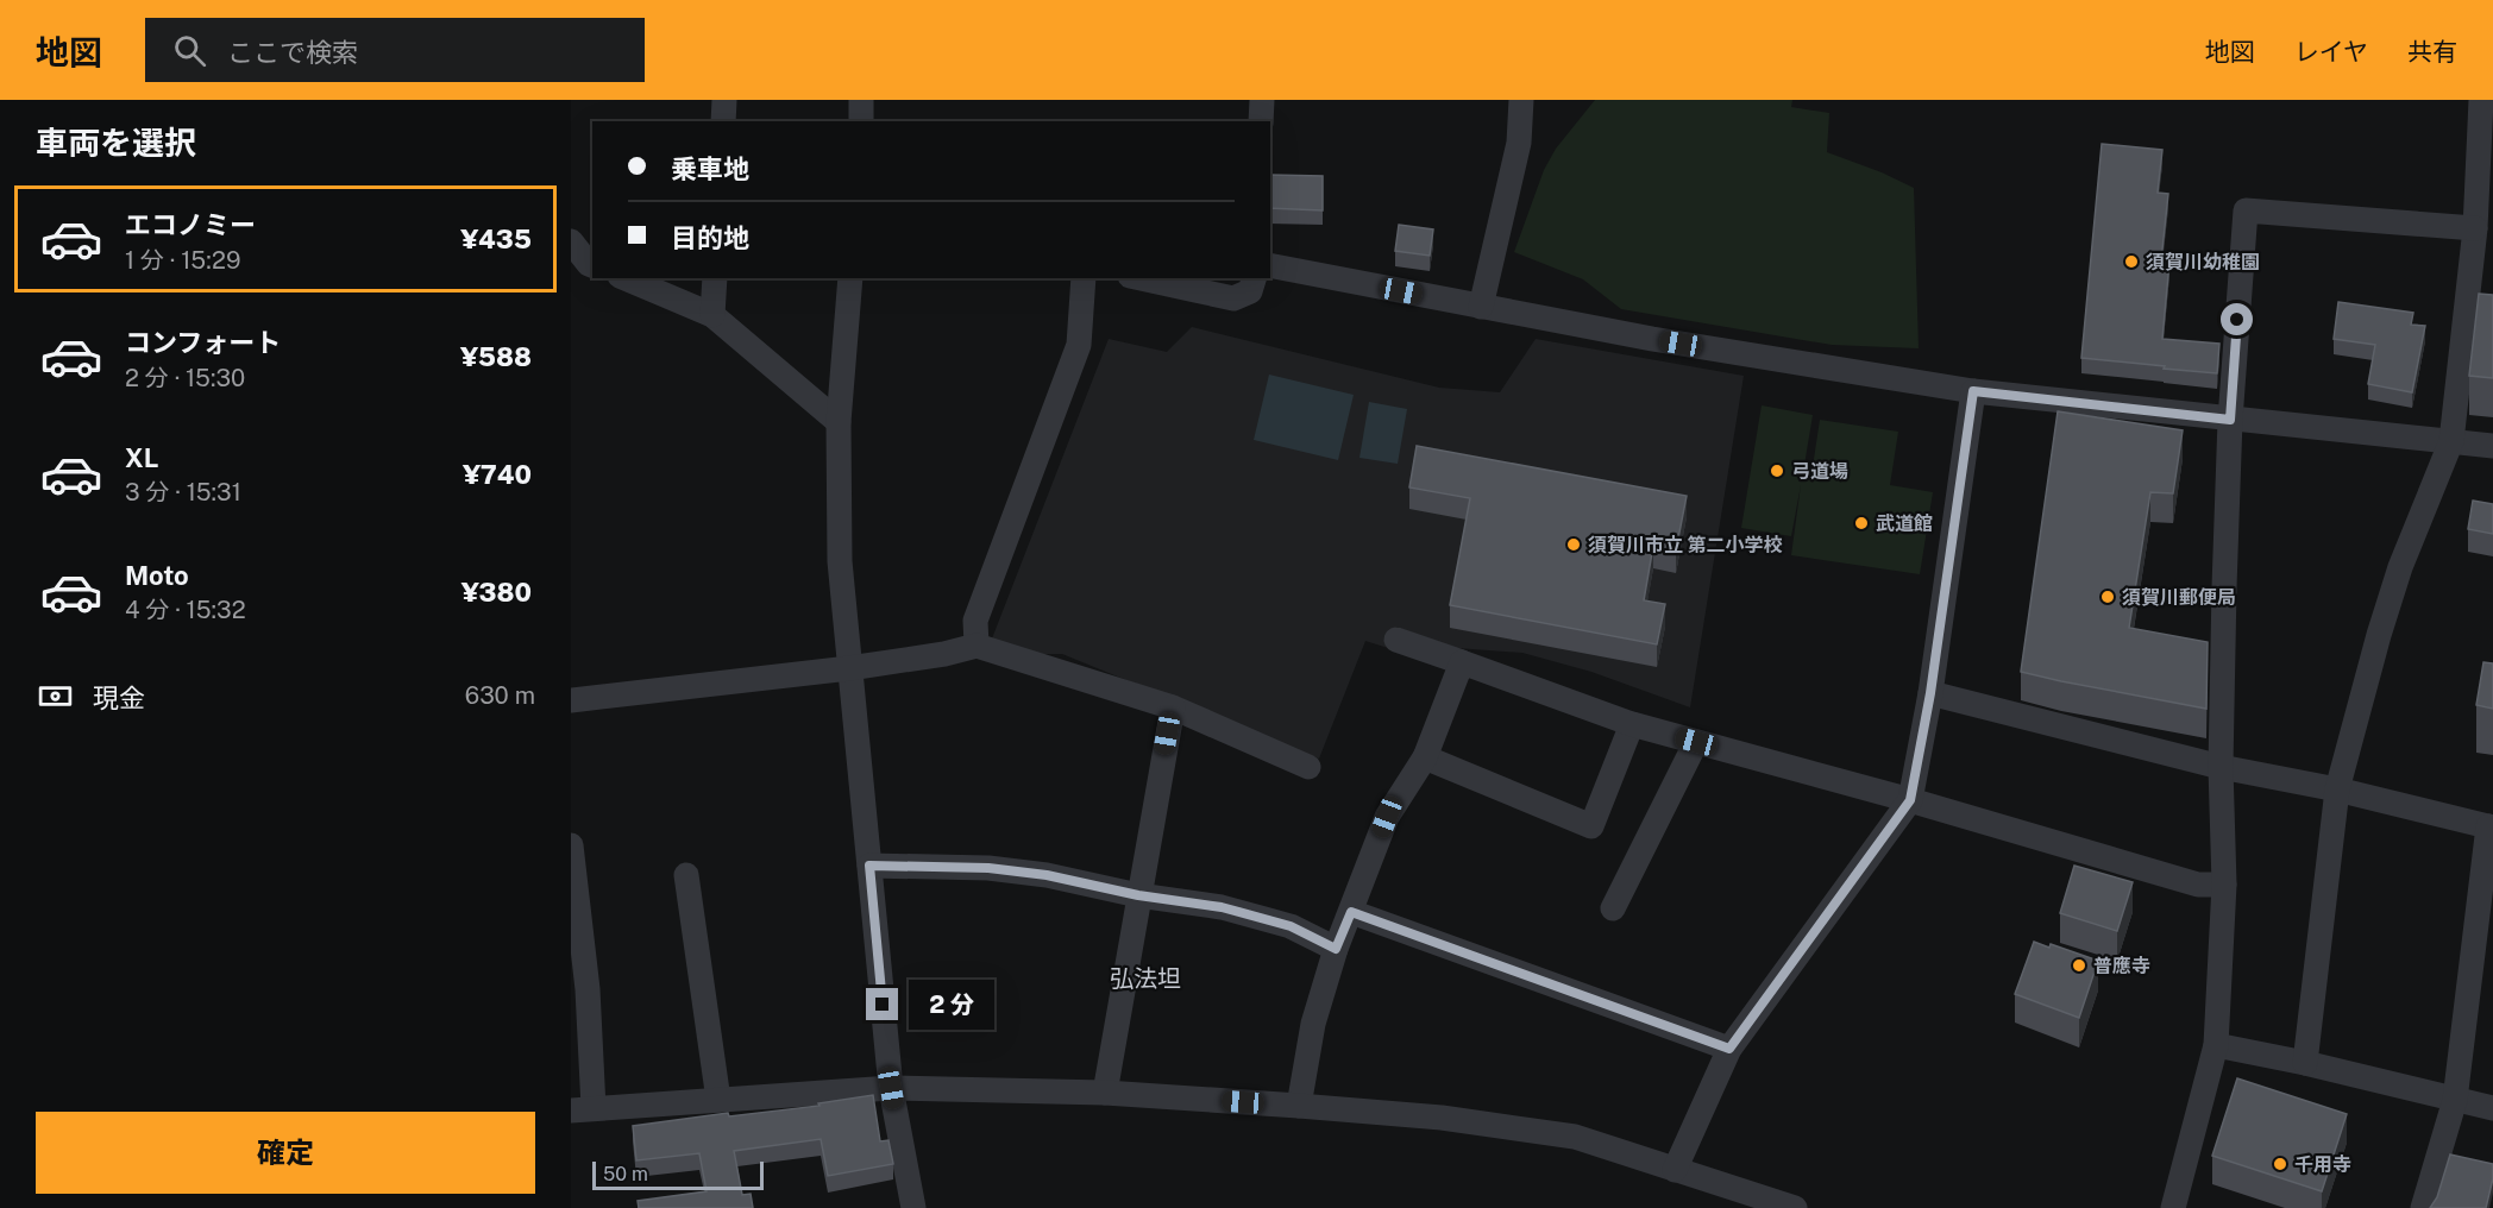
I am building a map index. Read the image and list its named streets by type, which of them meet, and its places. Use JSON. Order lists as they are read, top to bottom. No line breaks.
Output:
{"districts":["弘法坦"],"places":["須賀川幼稚園","弓道場","武道館","須賀川市立 第二小学校","須賀川郵便局","普應寺","千用寺"],"scale_bar":"50 m","page":{"header":"地図","search":"ここで検索","nav":["地図","レイヤ","共有"],"heading":"車両を選択","banner":["乗車地","目的地"],"list":[{"name":"エコノミー","note":"1 分 · 15:29","value":"¥435"},{"name":"コンフォート","note":"2 分 · 15:30","value":"¥588"},{"name":"XL","note":"3 分 · 15:31","value":"¥740"},{"name":"Moto","note":"4 分 · 15:32","value":"¥380"}],"pay":["現金","630 m"],"bubble":"2 分","buttons":"確定","scale":"50 m"}}
